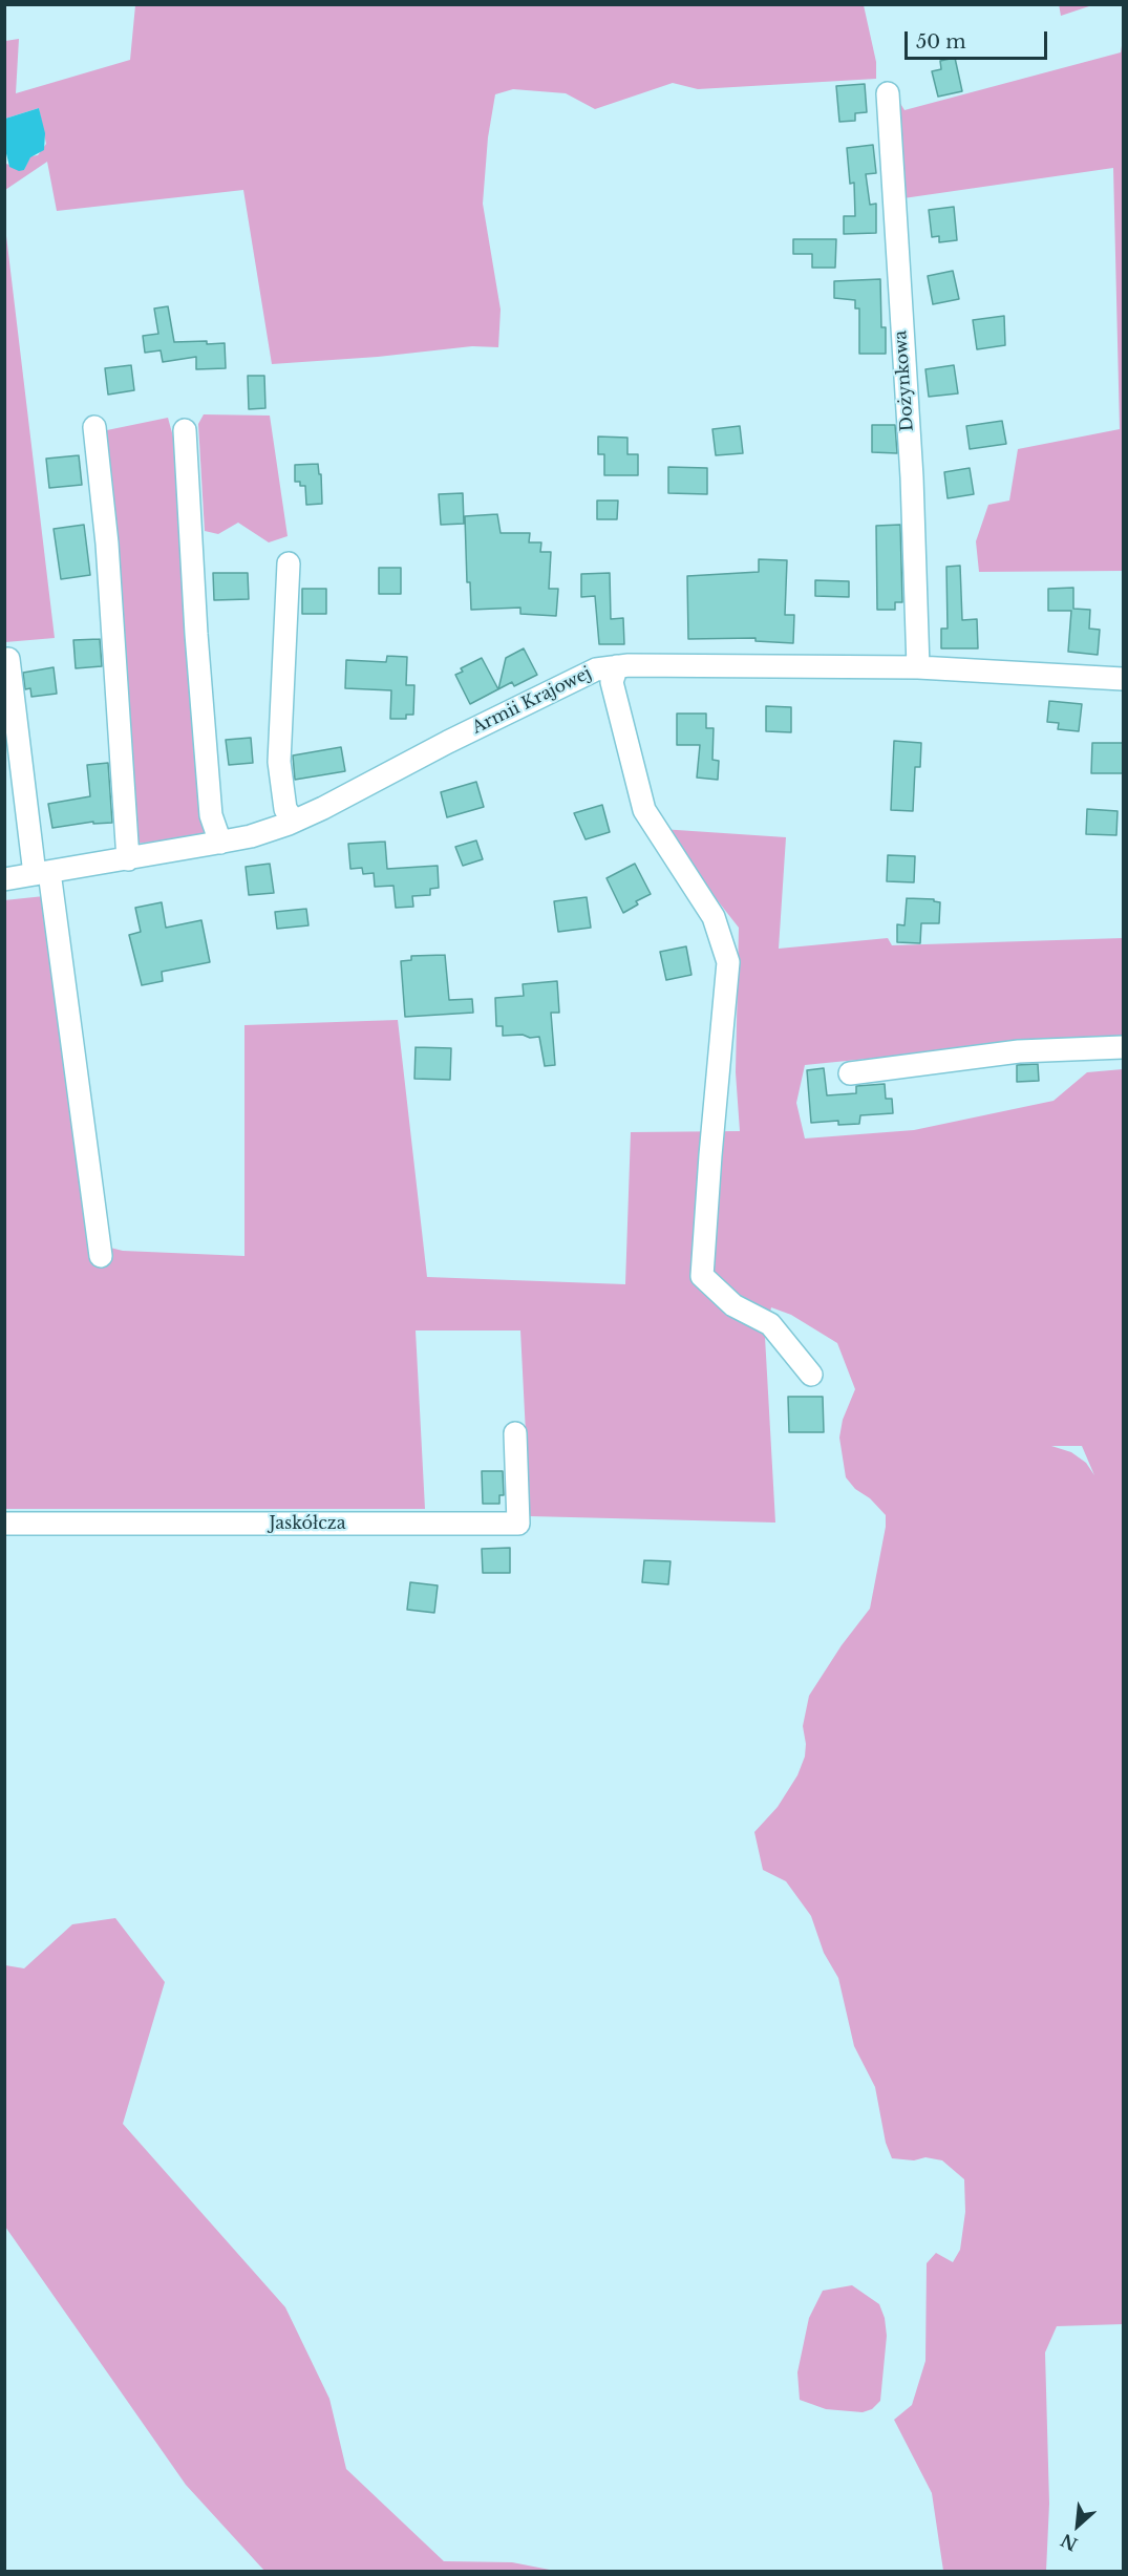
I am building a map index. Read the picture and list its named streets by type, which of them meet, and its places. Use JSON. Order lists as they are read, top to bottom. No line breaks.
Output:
{"streets":{"street":["Dożynkowa","Armii Krajowej","Jaskółcza"]},"crossings":[["Dożynkowa","Armii Krajowej"]],"scale_bar":"50 m","north":"bottom left"}
